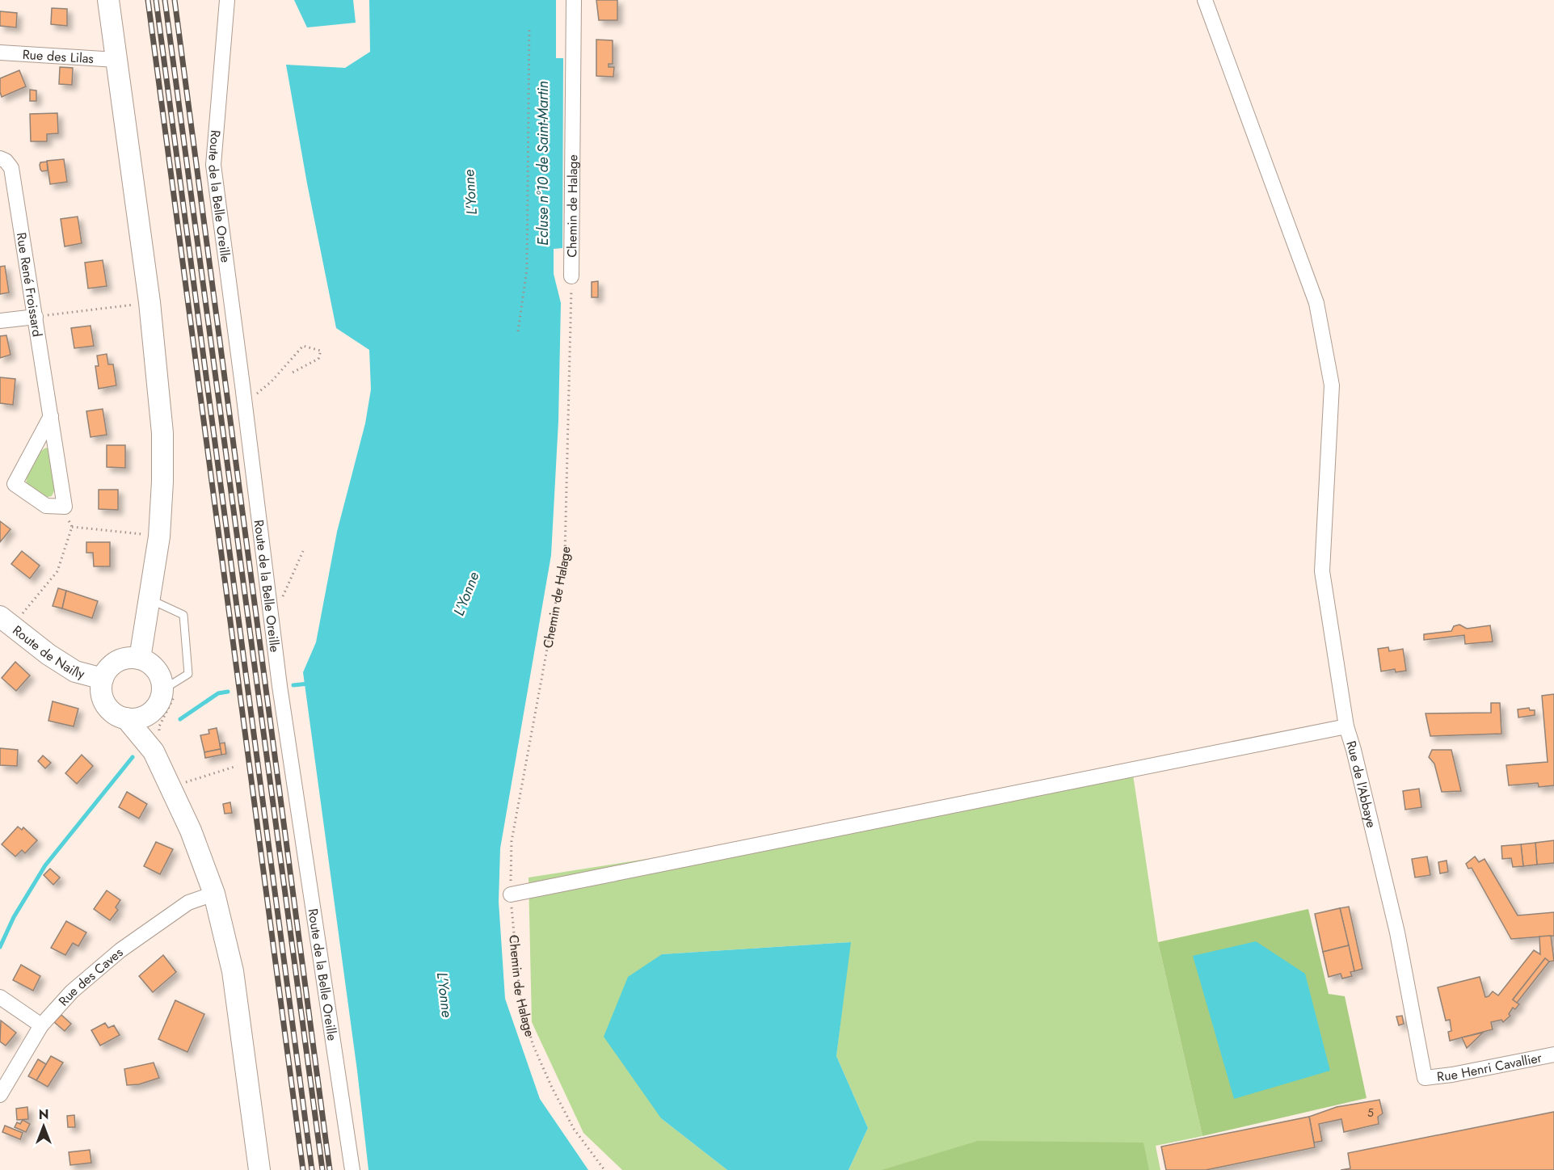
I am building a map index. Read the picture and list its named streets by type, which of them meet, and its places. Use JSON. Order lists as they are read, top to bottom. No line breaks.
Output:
{"streets":{"main road":["Route de Nailly"],"street":["Rue des Lilas","Route de la Belle Oreille","Chemin de Halage","Rue René Froissard","Rue de l'Abbaye","Rue des Caves","Rue Henri Cavallier"]},"crossings":[["Rue de l'Abbaye","Rue Henri Cavallier"]],"water":["Ecluse n°10 de Saint-Martin","L'Yonne"],"house_numbers":["5"],"north":"top"}
